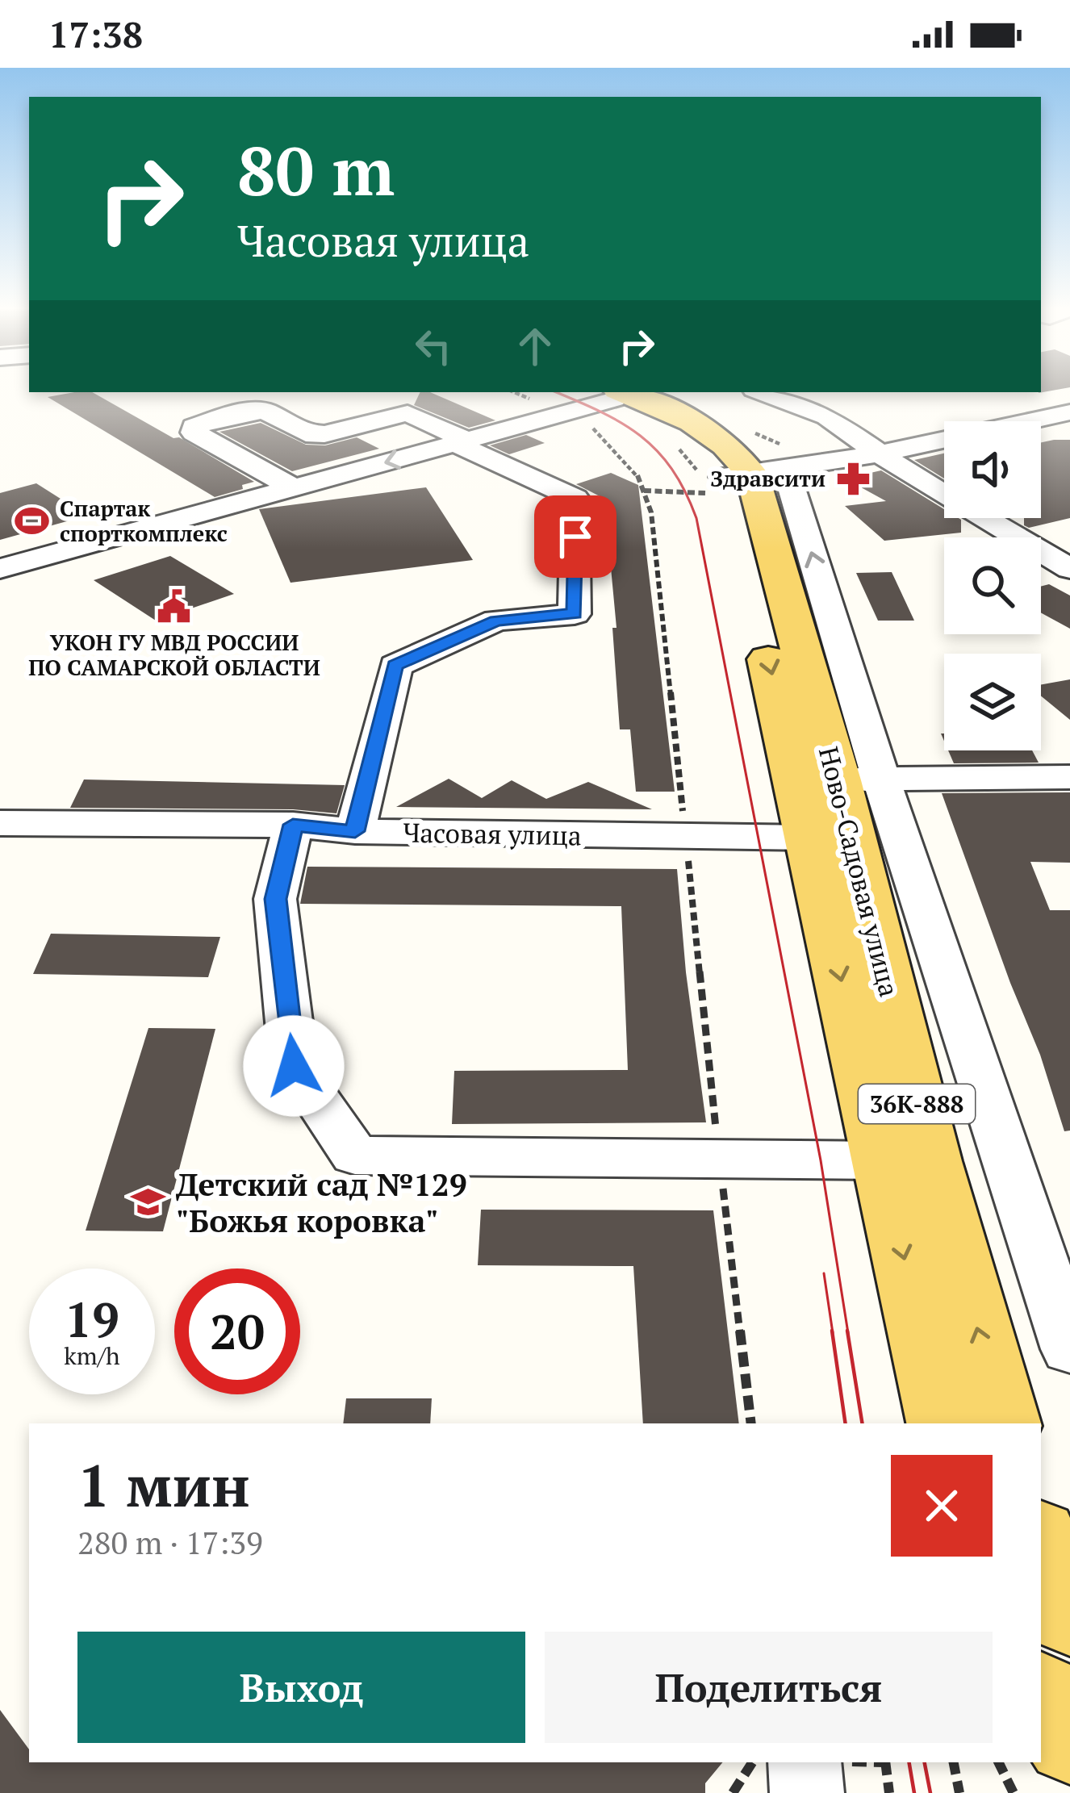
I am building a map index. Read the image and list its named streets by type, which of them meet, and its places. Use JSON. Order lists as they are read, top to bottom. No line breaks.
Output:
{"streets":{"main road":["Ново-Садовая улица","36К-888"],"street":["Часовая улица"]},"crossings":[["Часовая улица","Ново-Садовая улица"]],"places":{"pharmacy":["Здравсити"],"sports":["Спартак спорткомплекс"],"public building":["УКОН ГУ МВД РОССИИ ПО САМАРСКОЙ ОБЛАСТИ"],"school or university":["Детский сад №129 \"Божья коровка\""]},"page":{"status":"17:38","turn":["80 m","Часовая улица"],"speed":"19 km/h","limit":"20","heading":["1 мин","280 m · 17:39"],"buttons":["Выход","Поделиться"]}}
